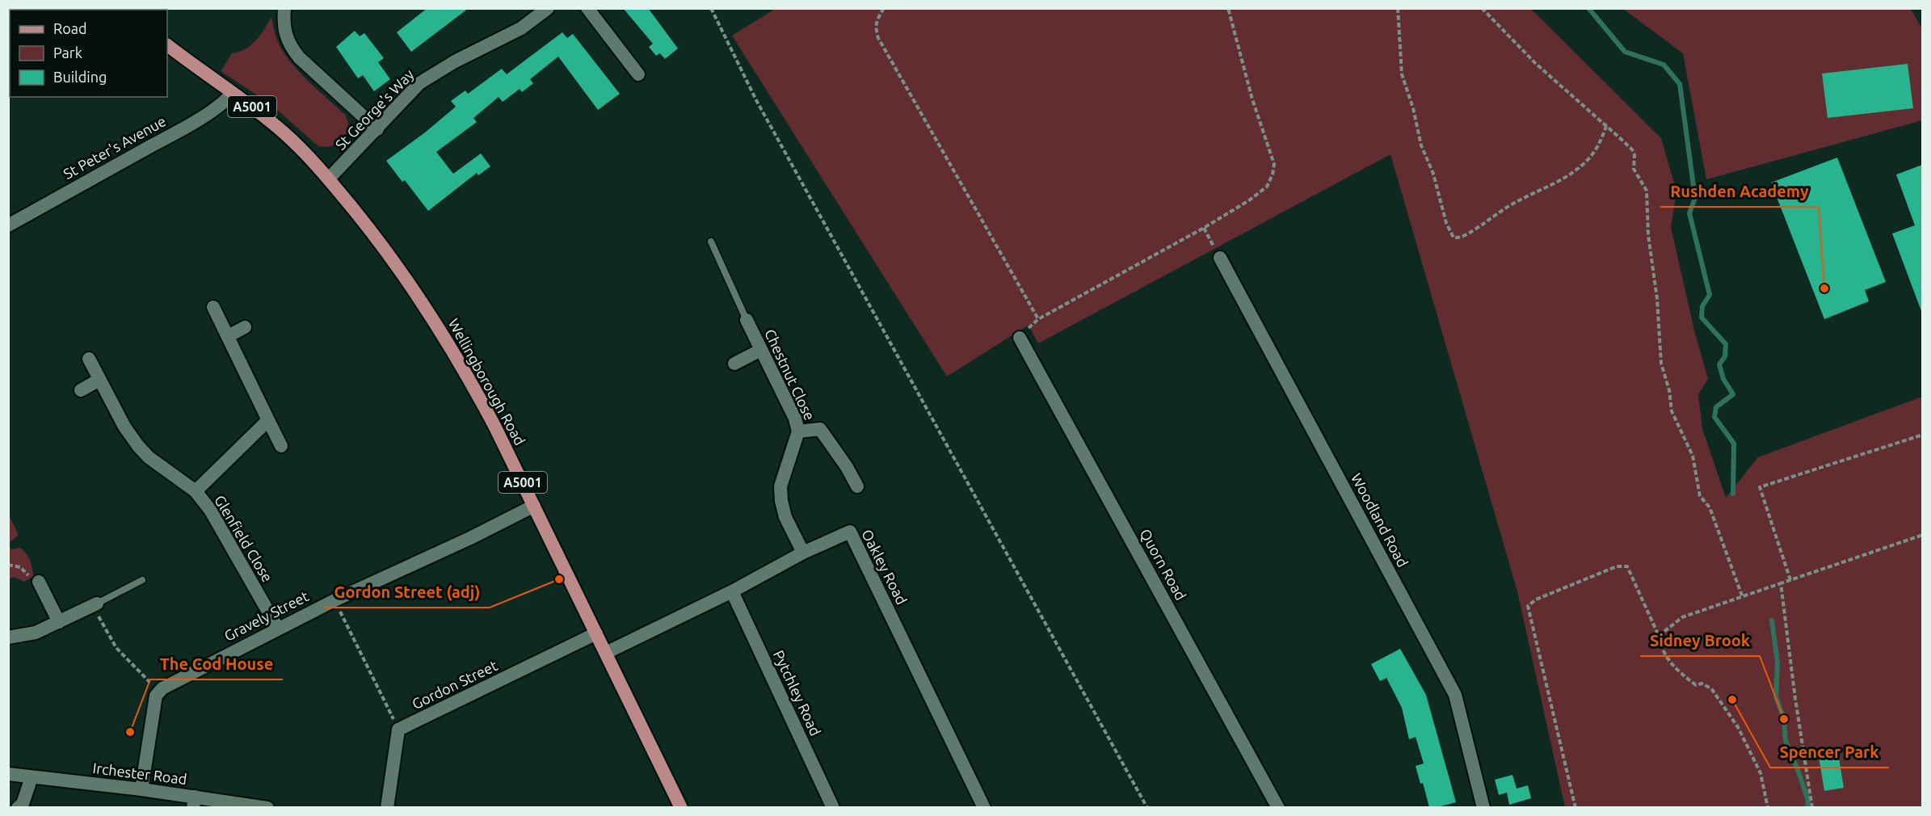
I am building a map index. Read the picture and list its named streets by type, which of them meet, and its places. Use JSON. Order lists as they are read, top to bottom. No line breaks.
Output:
{"streets":{"main road":["A5001","Wellingborough Road"],"street":["St George's Way","St Peter's Avenue","Chestnut Close","Woodland Road","Glenfield Close","Quorn Road","Oakley Road","Gravely Street","Gordon Street","Pytchley Road","Irchester Road"]},"crossings":[["St George's Way","Wellingborough Road"],["St Peter's Avenue","Wellingborough Road"],["Chestnut Close","Oakley Road"],["Wellingborough Road","Oakley Road"],["Wellingborough Road","Gravely Street"],["Wellingborough Road","Gordon Street"],["Glenfield Close","Gravely Street"],["Oakley Road","Pytchley Road"]],"places":["Rushden Academy","Gordon Street (adj)","Spencer Park","Sidney Brook","The Cod House"],"legend":["Road","Park","Building"]}
